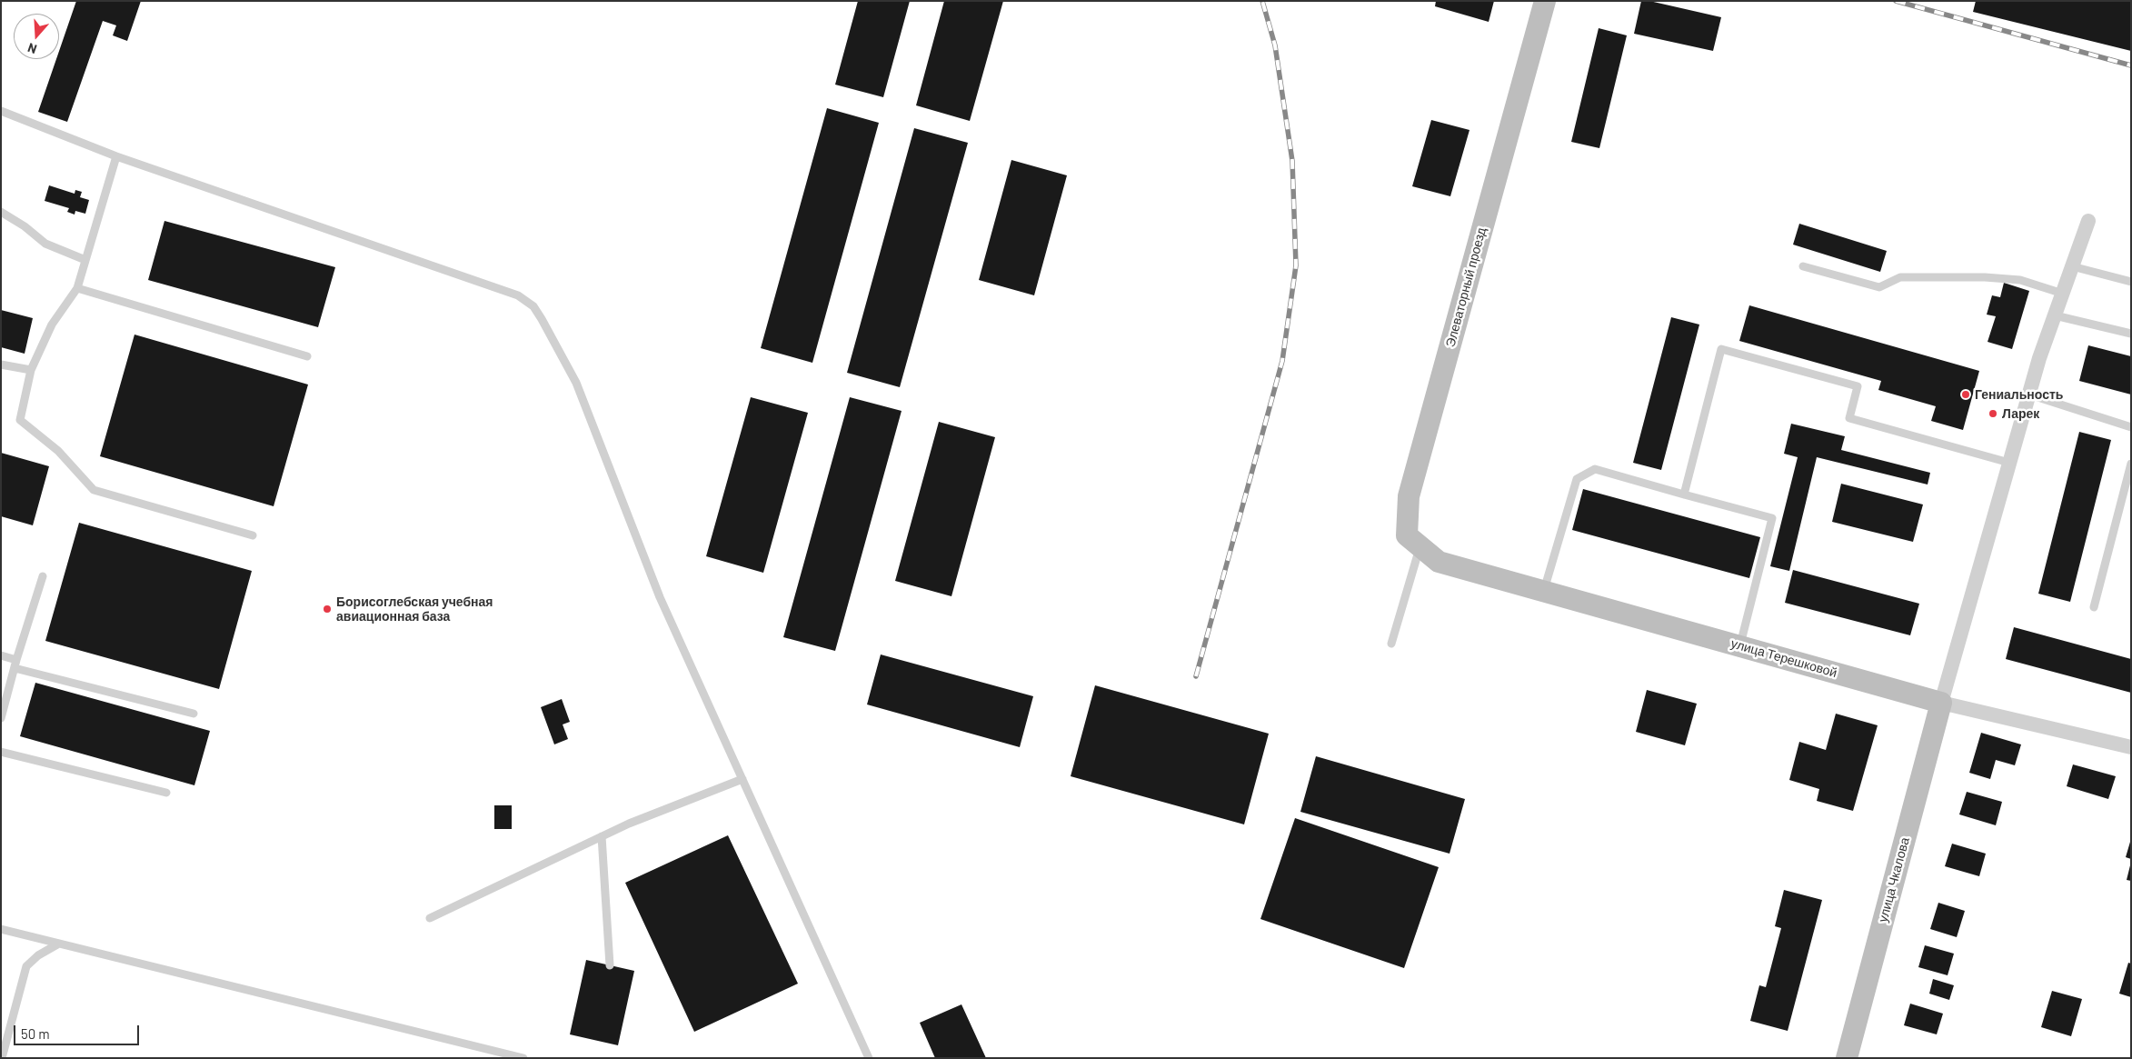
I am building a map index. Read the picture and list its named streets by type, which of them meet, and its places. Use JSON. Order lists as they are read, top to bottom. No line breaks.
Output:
{"streets":{"street":["Элеваторный проезд","улица Терешковой","улица Чкалова"]},"crossings":[["Элеваторный проезд","улица Терешковой"],["улица Терешковой","улица Чкалова"]],"places":["Гениальность","Ларек","Борисоглебская учебная авиационная база"],"scale_bar":"50 m","north":"bottom"}
